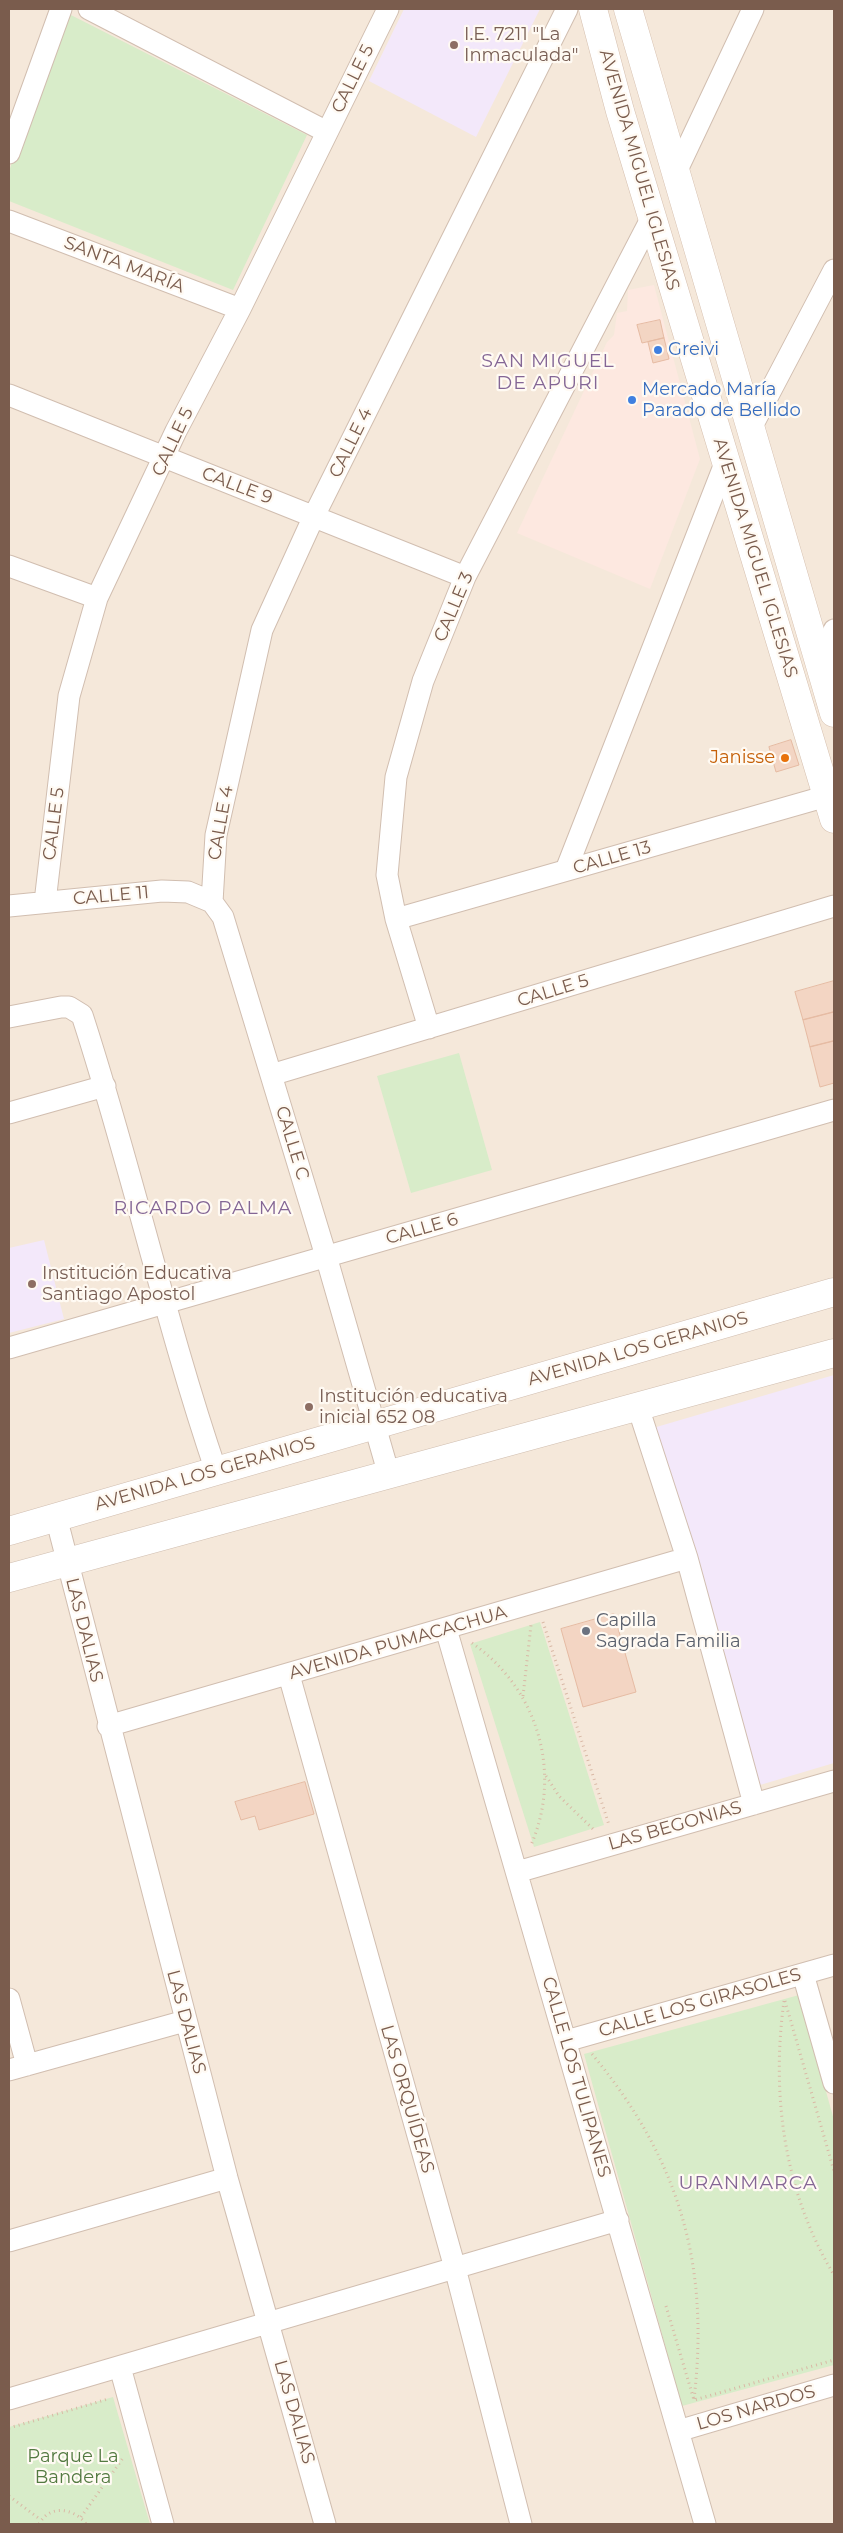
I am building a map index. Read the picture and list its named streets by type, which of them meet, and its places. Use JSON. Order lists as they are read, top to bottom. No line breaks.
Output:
{"streets":{"street":["CALLE 5","AVENIDA MIGUEL IGLESIAS","SANTA MARÍA","CALLE 4","CALLE 9","CALLE 3","CALLE 13","CALLE 11","CALLE C","CALLE 6","AVENIDA LOS GERANIOS","LAS DALIAS","AVENIDA PUMACACHUA","LAS BEGONIAS","CALLE LOS GIRASOLES","CALLE LOS TULIPANES","LAS ORQUÍDEAS","LOS NARDOS"]},"crossings":[["CALLE 5","SANTA MARÍA"],["CALLE 5","CALLE 9"],["CALLE 5","CALLE 3"],["CALLE 5","CALLE 11"],["CALLE 5","CALLE C"],["AVENIDA MIGUEL IGLESIAS","CALLE 3"],["AVENIDA MIGUEL IGLESIAS","CALLE 13"],["CALLE 4","CALLE 9"],["CALLE 4","CALLE 11"],["CALLE 4","CALLE C"],["CALLE 9","CALLE 3"],["CALLE 3","CALLE 13"],["CALLE 11","CALLE C"],["CALLE C","CALLE 6"],["CALLE C","AVENIDA LOS GERANIOS"],["AVENIDA LOS GERANIOS","LAS DALIAS"],["LAS DALIAS","AVENIDA PUMACACHUA"],["AVENIDA PUMACACHUA","CALLE LOS TULIPANES"],["AVENIDA PUMACACHUA","LAS ORQUÍDEAS"],["LAS BEGONIAS","CALLE LOS TULIPANES"],["CALLE LOS GIRASOLES","CALLE LOS TULIPANES"],["CALLE LOS TULIPANES","LOS NARDOS"]],"districts":["SAN MIGUEL DE APURI","RICARDO PALMA","URANMARCA"],"parks":["Parque La Bandera"],"places":["I.E. 7211 \"La Inmaculada\"","Greivi","Mercado María Parado de Bellido","Janisse","Institución Educativa Santiago Apostol","Institución educativa inicial 652 08","Capilla Sagrada Familia"]}
